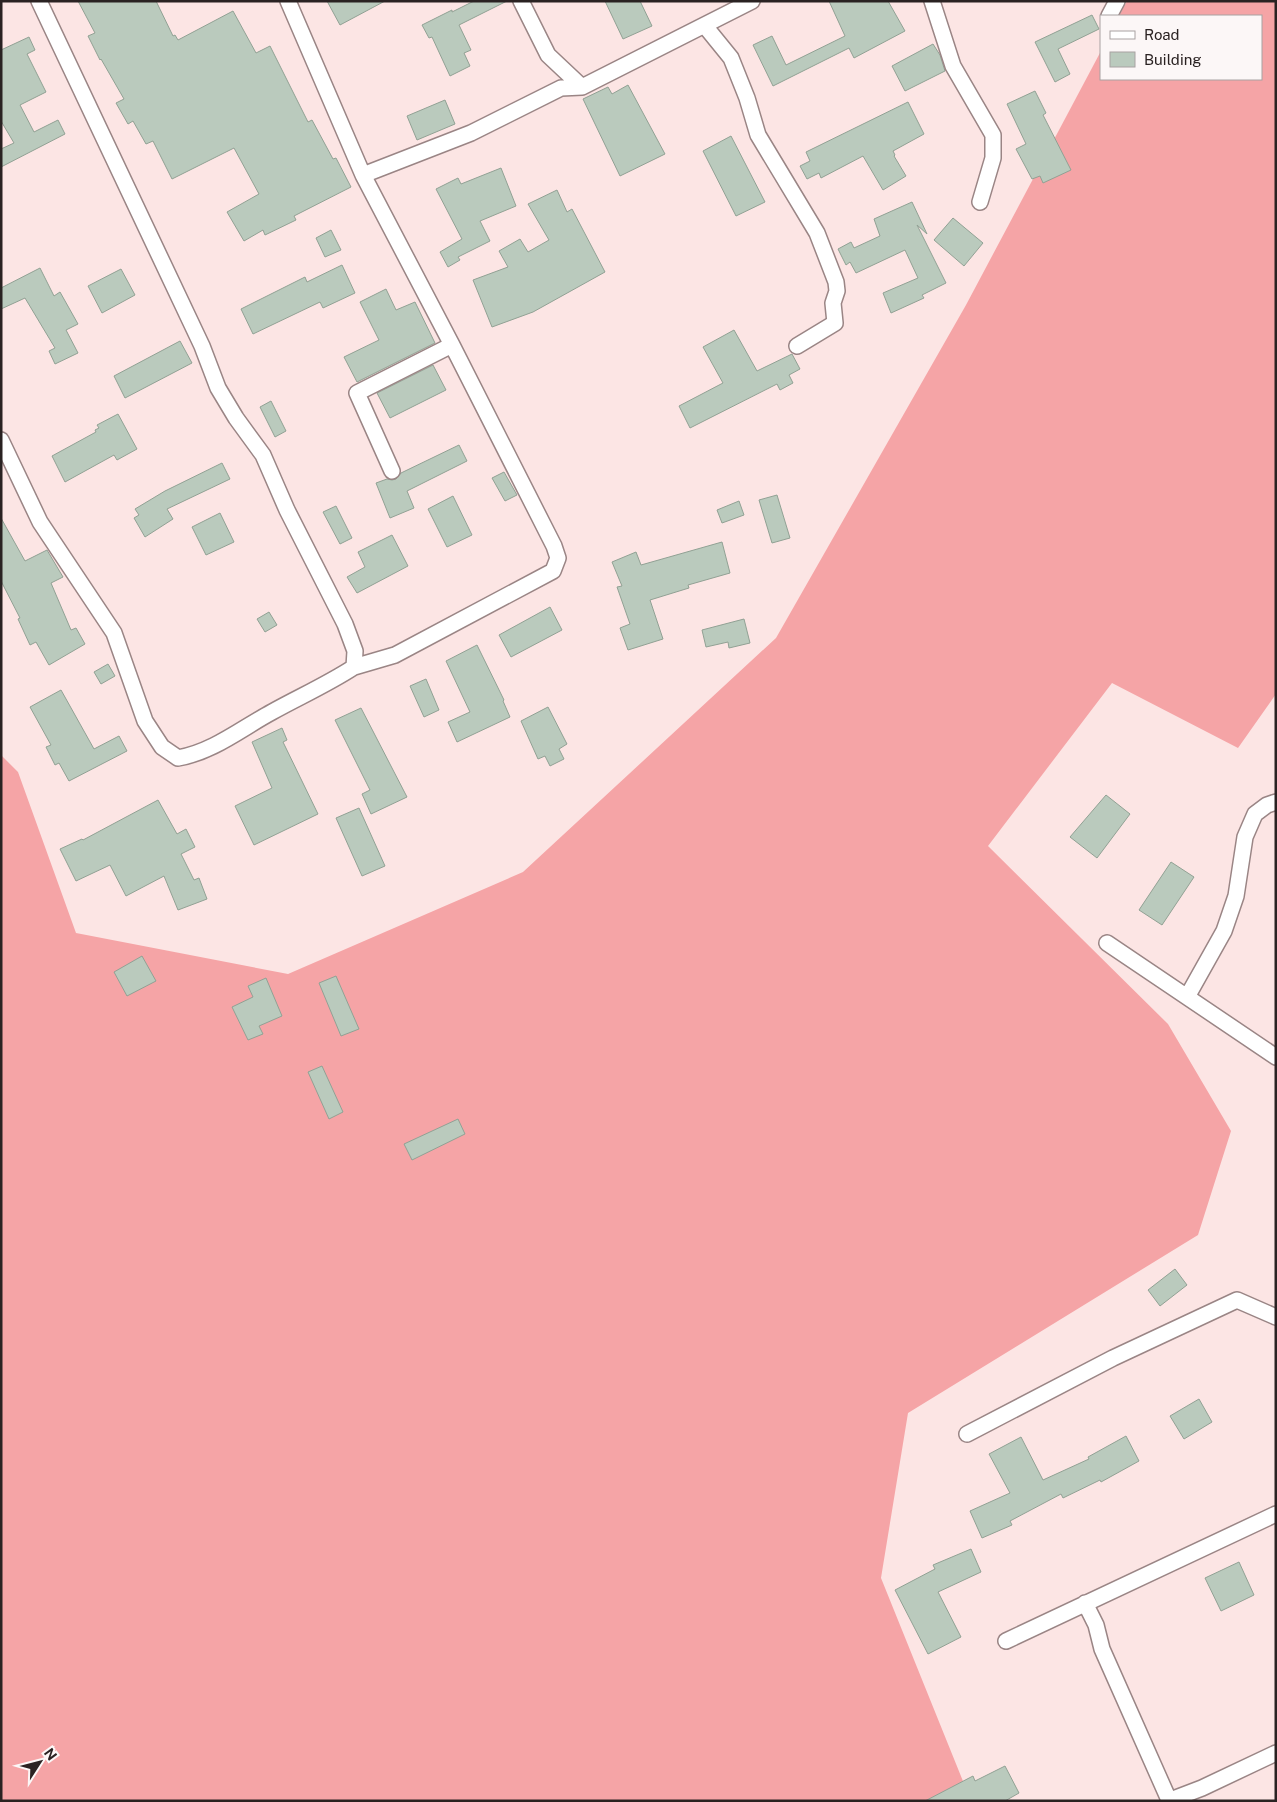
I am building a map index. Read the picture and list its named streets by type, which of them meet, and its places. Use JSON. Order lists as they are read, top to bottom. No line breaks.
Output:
{"legend":["Road","Building"],"north":"top right"}
